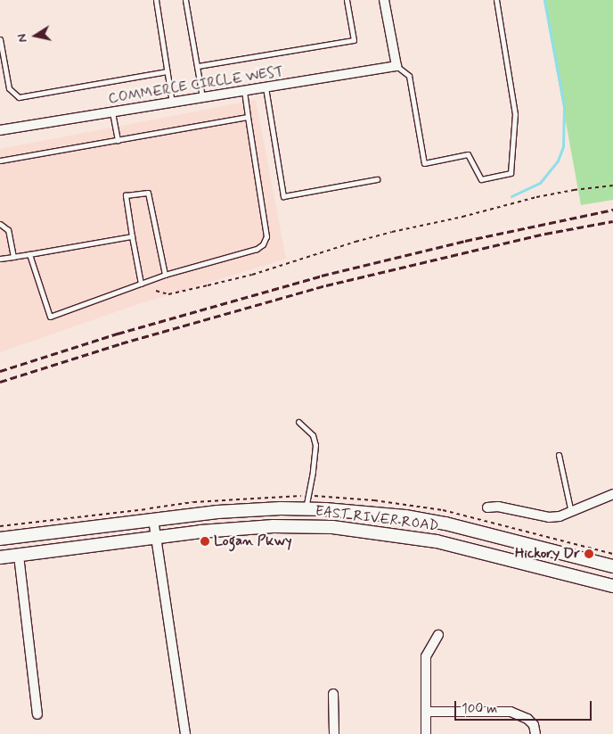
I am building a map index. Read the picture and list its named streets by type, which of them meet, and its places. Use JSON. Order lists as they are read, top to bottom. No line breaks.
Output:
{"streets":{"main road":["EAST RIVER ROAD"],"street":["COMMERCE CIRCLE WEST"]},"places":["Logan Pkwy","Hickory Dr"],"scale_bar":"100 m","north":"left"}
